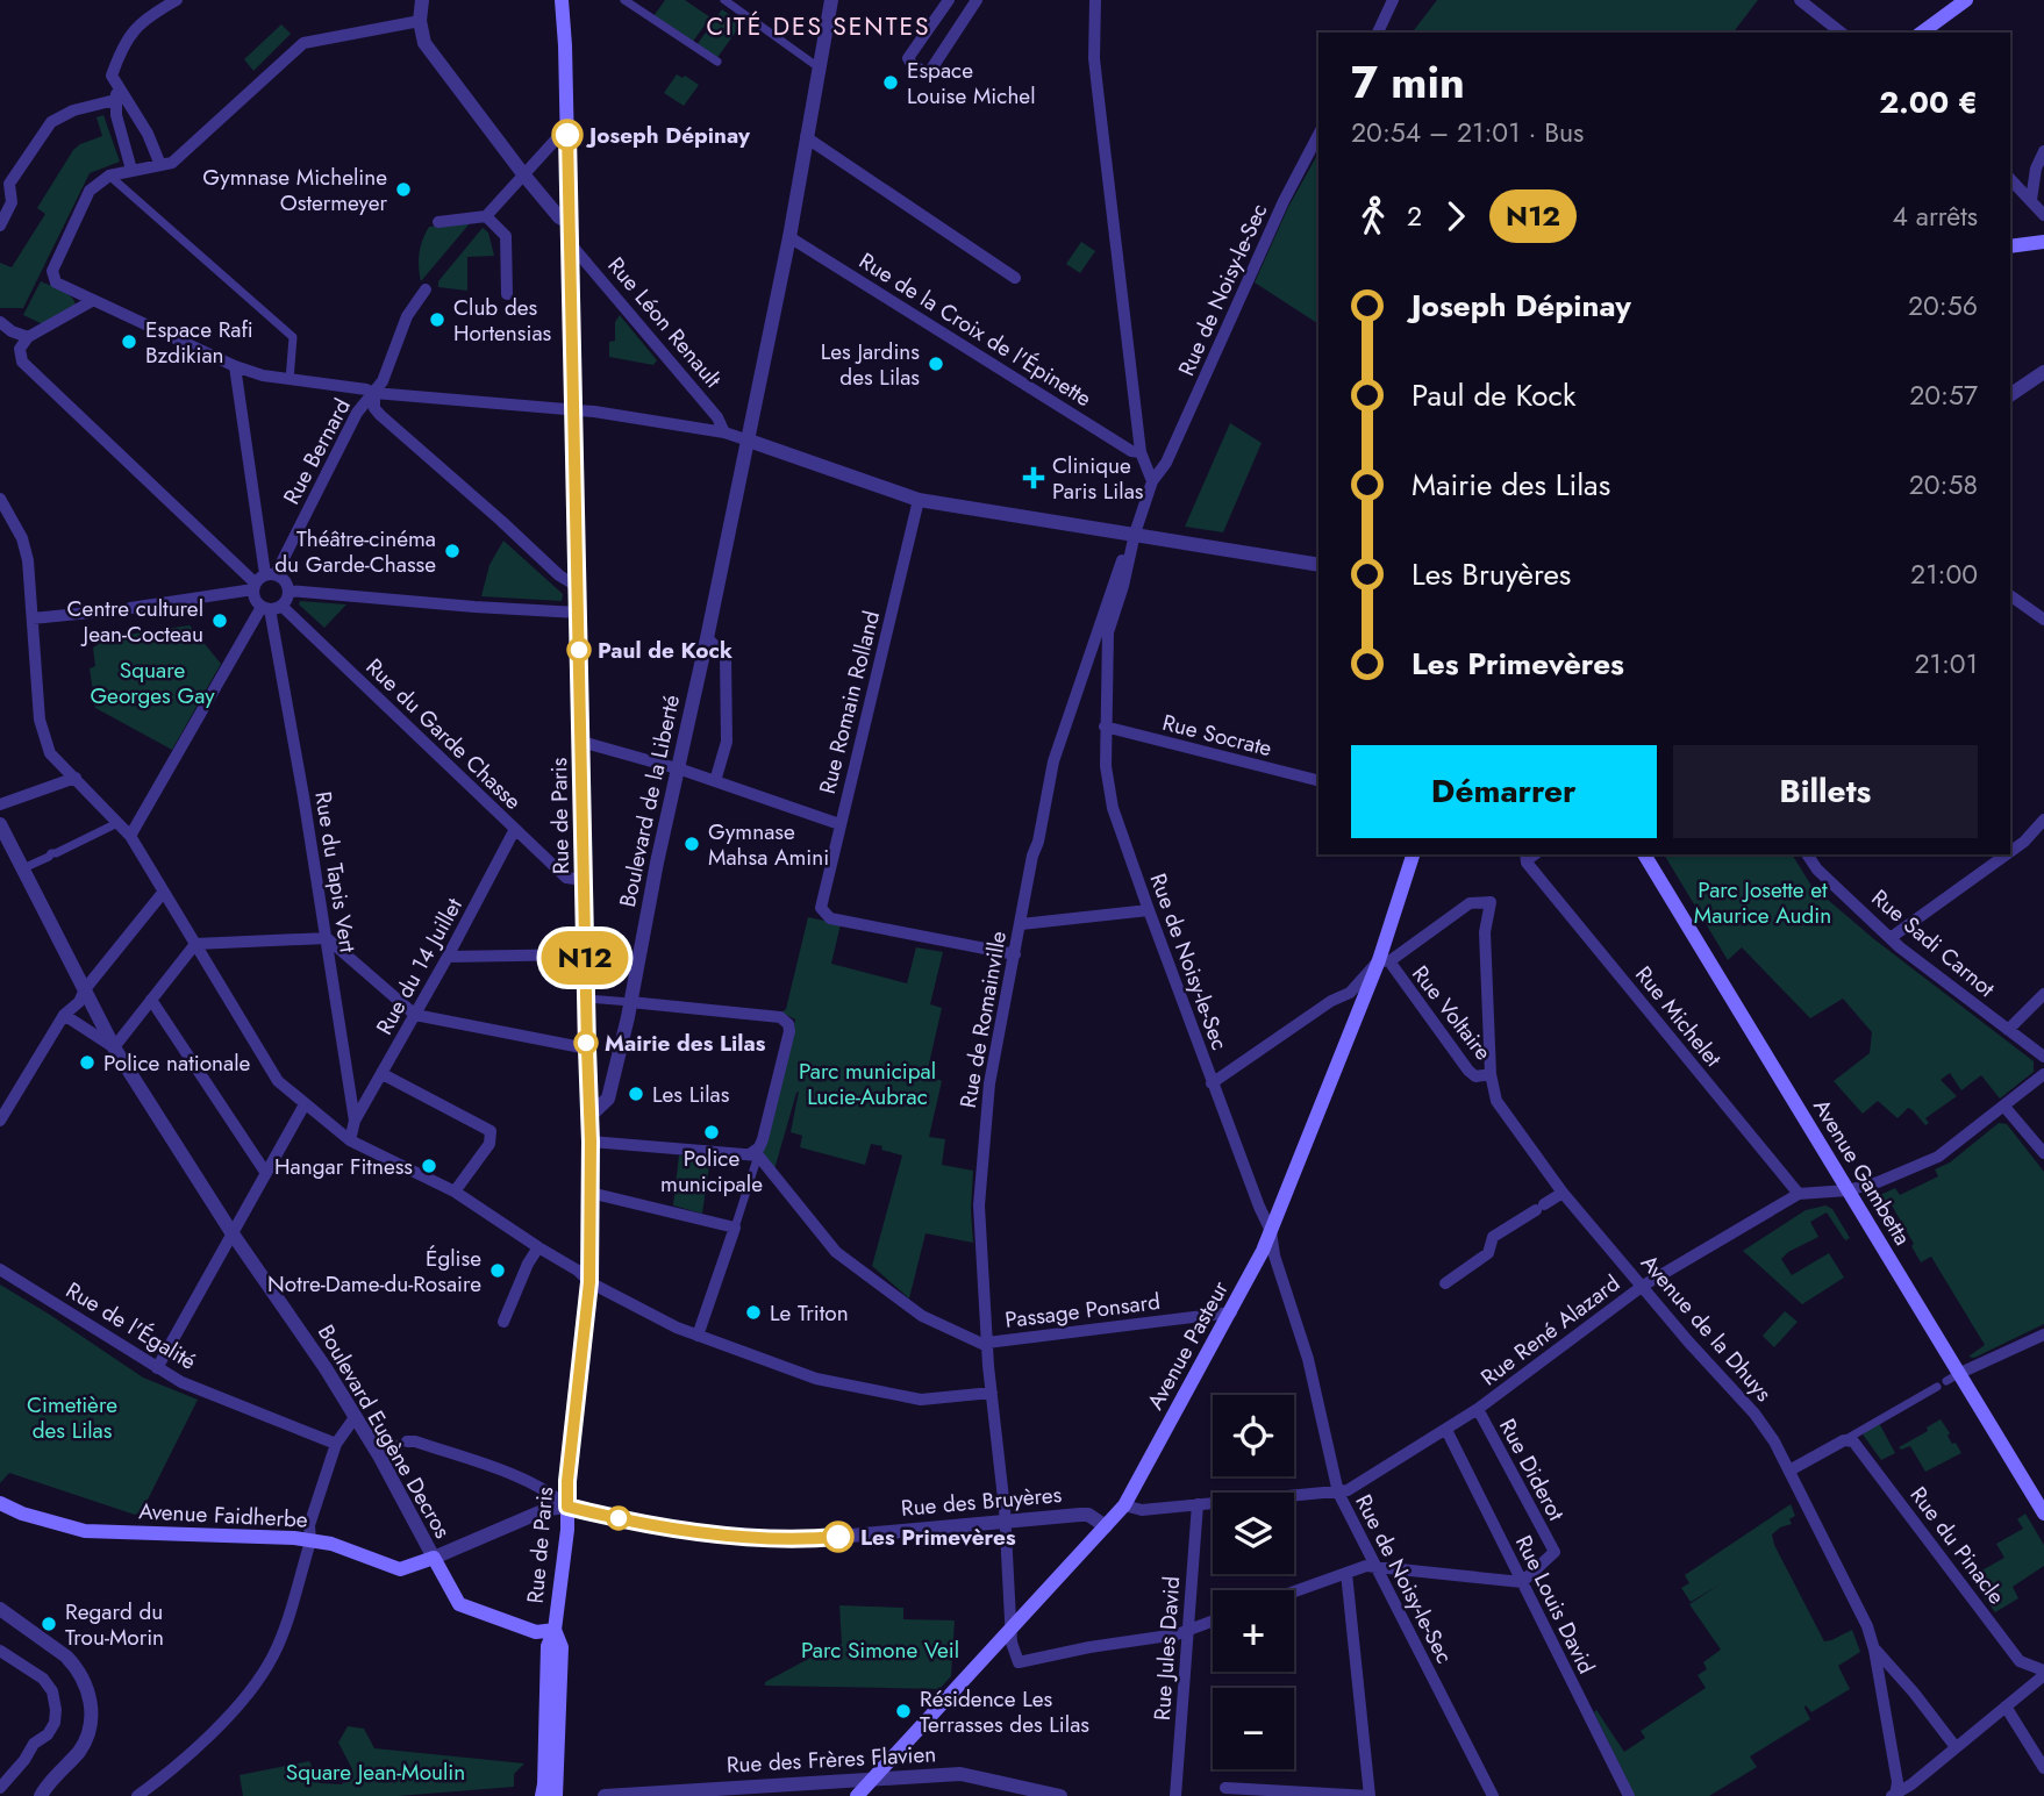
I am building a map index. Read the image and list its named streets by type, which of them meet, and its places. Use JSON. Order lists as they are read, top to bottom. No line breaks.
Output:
{"streets":{"main road":["Rue de Paris","Avenue Gambetta","Avenue Pasteur","Avenue Faidherbe"],"street":["Rue de Noisy-le-Sec","Rue Léon Renault","Rue de la Croix de l'Épinette","Rue Bernard","Rue Romain Rolland","Rue du Garde Chasse","Rue Socrate","Boulevard de la Liberté","Rue du Tapis Vert","Rue Sadi Carnot","Rue du 14 Juillet","Rue Voltaire","Rue Michelet","Rue de Romainville","Passage Ponsard","Rue de l'Égalité","Avenue de la Dhuys","Rue René Alazard","Boulevard Eugène Decros","Rue Diderot","Rue des Bruyères","Rue du Pinacle","Rue Louis David","Rue Jules David","Rue des Frères Flavien"]},"crossings":[["Rue de Noisy-le-Sec","Rue Socrate"],["Rue de Noisy-le-Sec","Rue de Romainville"],["Rue de Noisy-le-Sec","Rue René Alazard"],["Rue de Noisy-le-Sec","Avenue Pasteur"],["Rue Léon Renault","Rue de Paris"],["Rue de la Croix de l'Épinette","Boulevard de la Liberté"],["Rue Bernard","Rue du Garde Chasse"],["Rue Bernard","Rue du Tapis Vert"],["Rue Romain Rolland","Rue de Romainville"],["Rue du Garde Chasse","Rue de Paris"],["Rue du Garde Chasse","Rue du Tapis Vert"],["Rue du Garde Chasse","Rue du 14 Juillet"],["Boulevard de la Liberté","Rue de Paris"],["Rue de Paris","Rue des Bruyères"],["Rue du Tapis Vert","Rue du 14 Juillet"],["Rue Voltaire","Avenue de la Dhuys"],["Rue Voltaire","Avenue Pasteur"],["Rue Michelet","Rue René Alazard"],["Rue de Romainville","Passage Ponsard"],["Rue de Romainville","Avenue Pasteur"],["Rue de Romainville","Rue des Bruyères"],["Rue de Romainville","Rue Jules David"],["Avenue Gambetta","Rue René Alazard"],["Passage Ponsard","Avenue Pasteur"],["Avenue de la Dhuys","Rue René Alazard"],["Avenue de la Dhuys","Avenue Pasteur"],["Rue René Alazard","Rue Diderot"],["Rue René Alazard","Rue Louis David"],["Avenue Pasteur","Rue des Bruyères"],["Avenue Pasteur","Rue des Frères Flavien"],["Boulevard Eugène Decros","Avenue Faidherbe"],["Rue Diderot","Rue Louis David"]],"districts":["CITÉ DES SENTES"],"parks":["Square Georges Gay","Parc Josette et Maurice Audin","Parc municipal Lucie-Aubrac","Cimetière des Lilas","Parc Simone Veil","Square Jean-Moulin"],"places":{"other":["Espace Louise Michel","Joseph Dépinay","Gymnase Micheline Ostermeyer","Club des Hortensias","Espace Rafi Bzdikian","Les Jardins des Lilas","Théâtre-cinéma du Garde-Chasse","Centre culturel Jean-Cocteau","Paul de Kock","Gymnase Mahsa Amini","Mairie des Lilas","Police nationale","Les Lilas","Police municipale","Hangar Fitness","Église Notre-Dame-du-Rosaire","Le Triton","Les Primevères","Regard du Trou-Morin","Résidence Les Terrasses des Lilas"],"health":["Clinique Paris Lilas"]},"lines":["bus line N12"],"page":{"on_map":"N12","heading":["7 min","20:54 – 21:01 · Bus","2.00 €"],"legs":["2","N12","4 arrêts"],"list":[{"name":"Joseph Dépinay","value":"20:56"},{"name":"Paul de Kock","value":"20:57"},{"name":"Mairie des Lilas","value":"20:58"},{"name":"Les Bruyères","value":"21:00"},{"name":"Les Primevères","value":"21:01"}],"buttons":["Démarrer","Billets"],"map_buttons":["+","−"]}}
